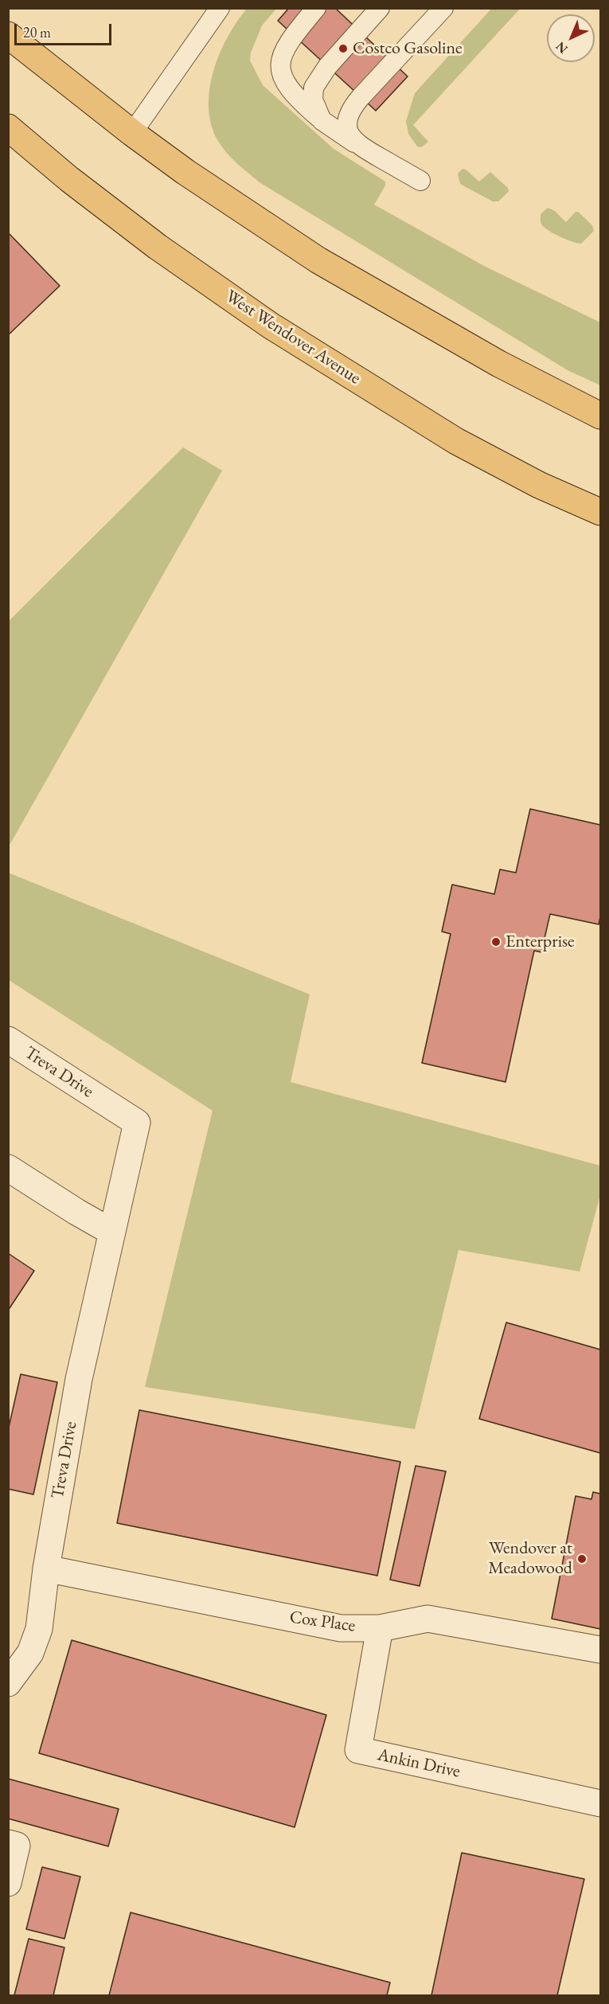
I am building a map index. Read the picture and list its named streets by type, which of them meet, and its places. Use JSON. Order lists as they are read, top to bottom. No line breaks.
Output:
{"streets":{"highway":["West Wendover Avenue"],"street":["Treva Drive","Cox Place","Ankin Drive"]},"crossings":[["Treva Drive","Cox Place"],["Cox Place","Ankin Drive"]],"places":["Costco Gasoline","Enterprise","Wendover at Meadowood"],"scale_bar":"20 m","north":"bottom left"}
